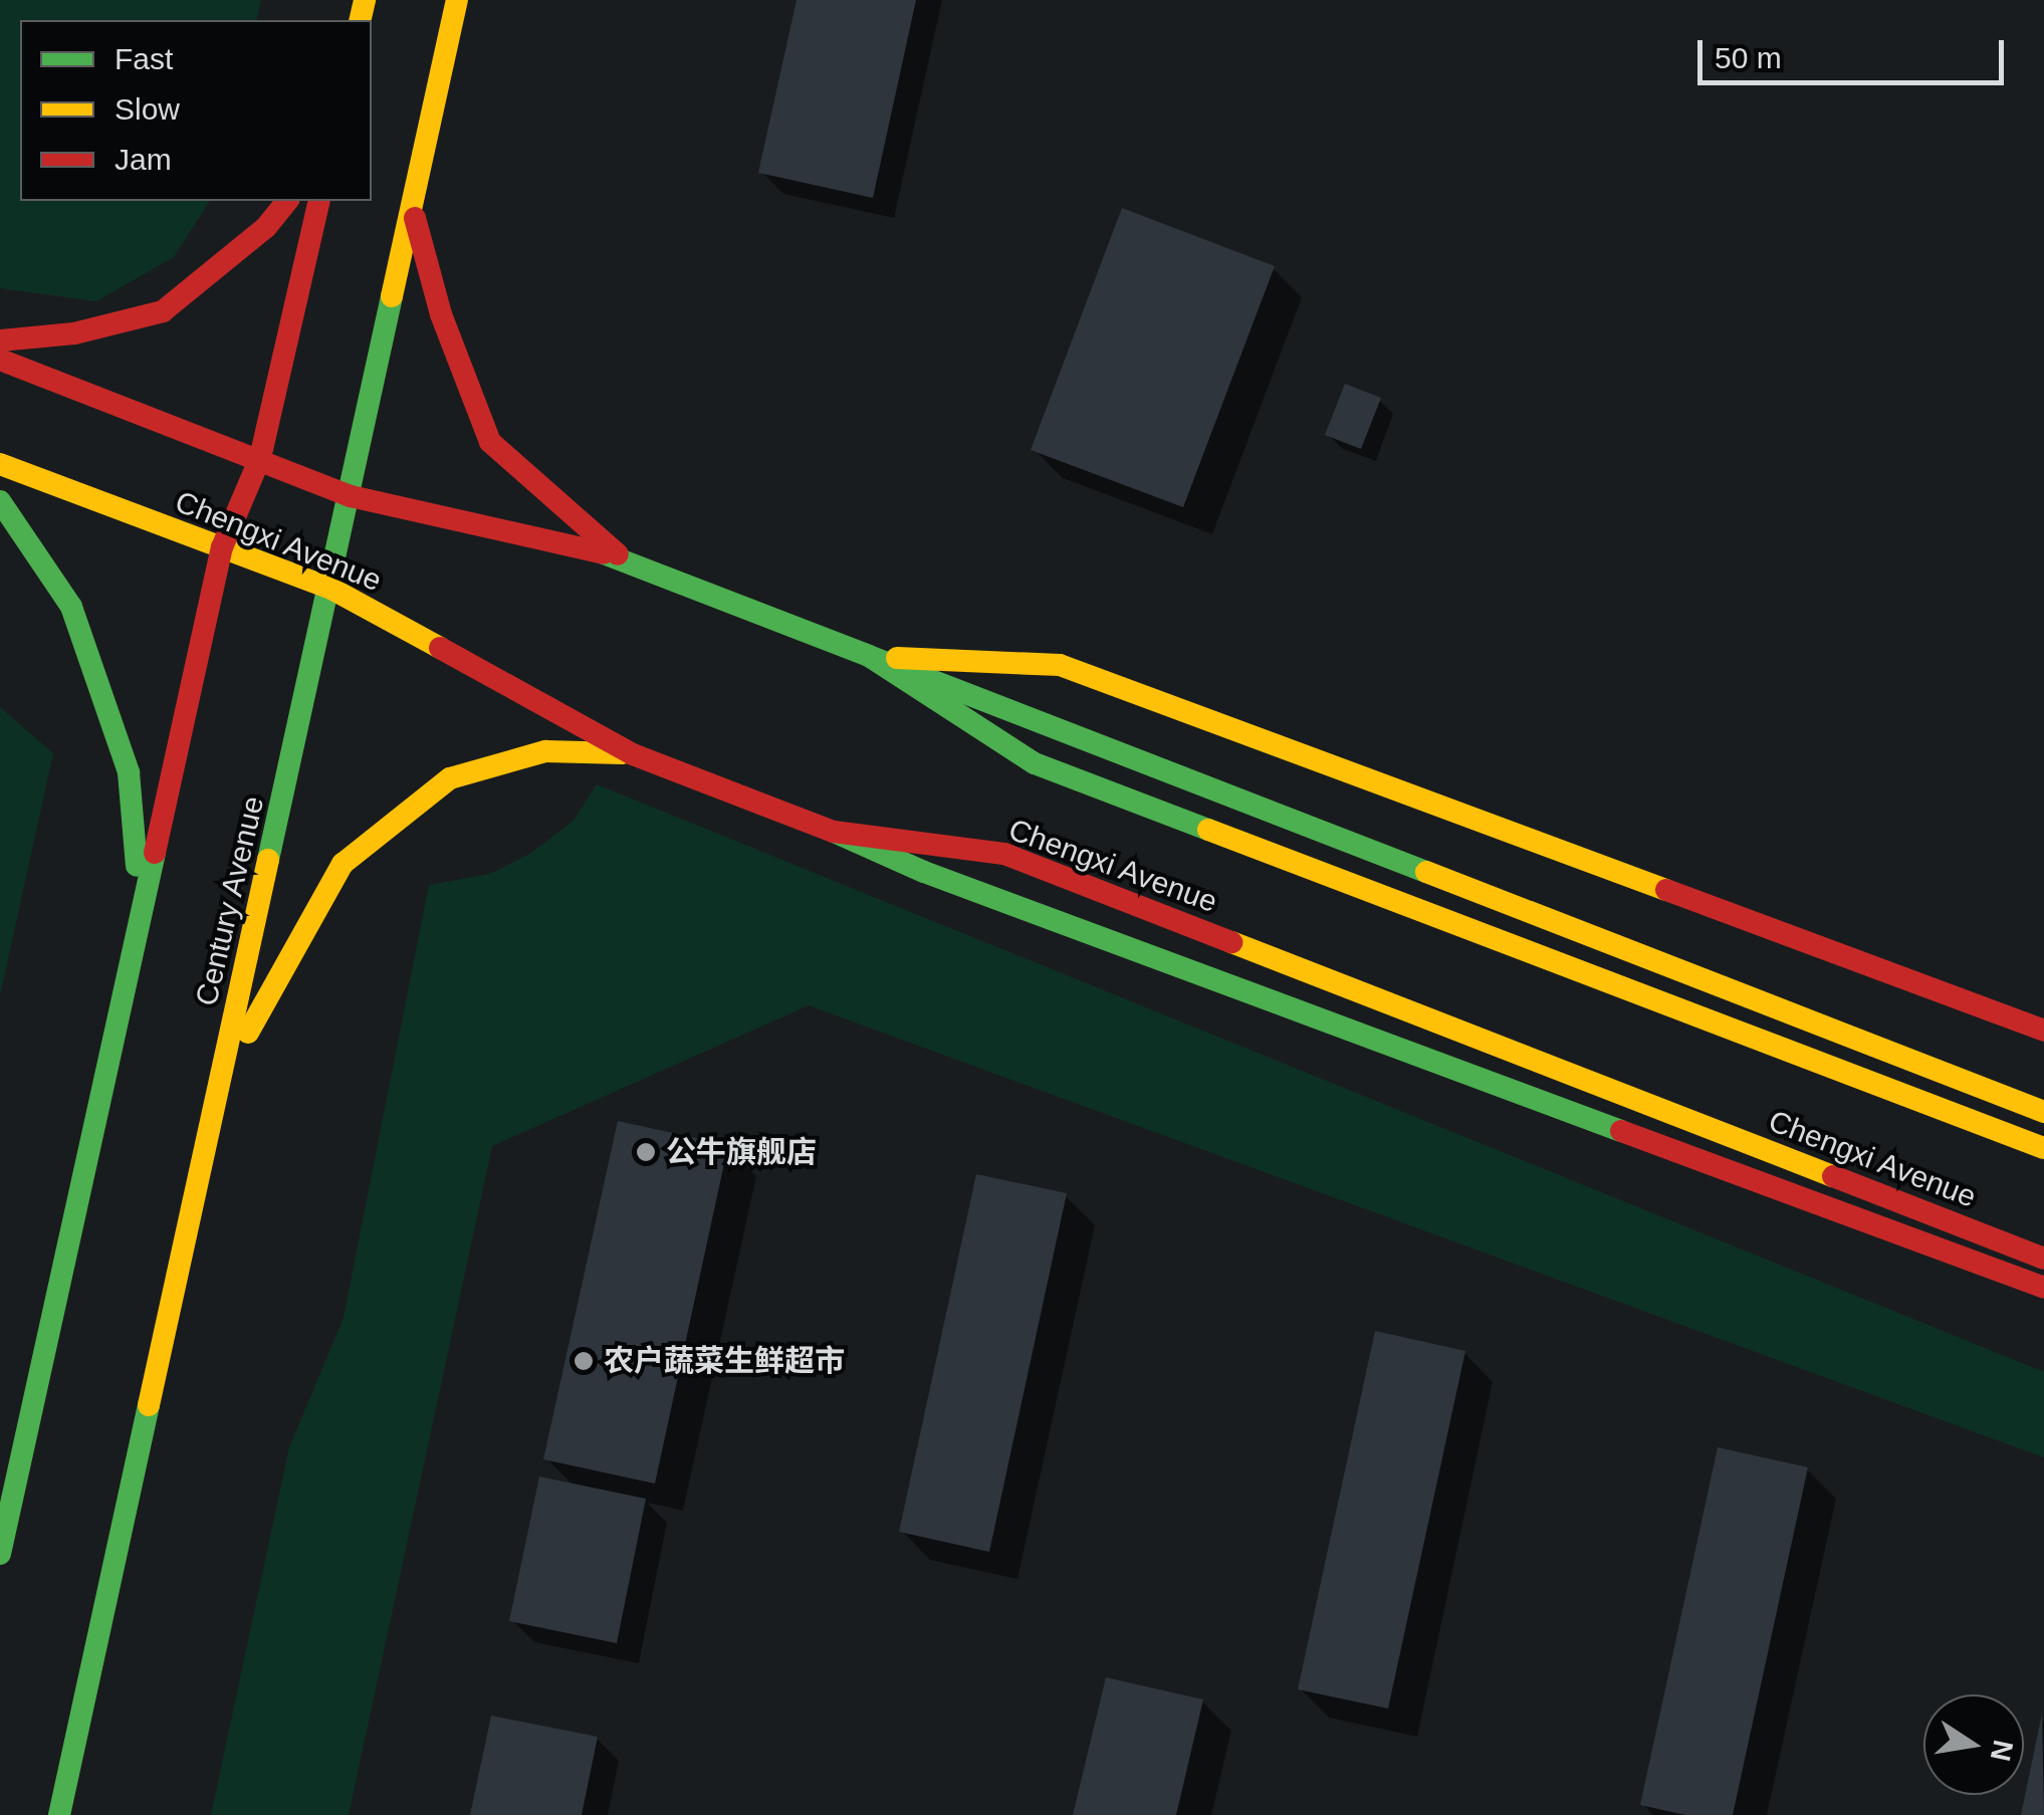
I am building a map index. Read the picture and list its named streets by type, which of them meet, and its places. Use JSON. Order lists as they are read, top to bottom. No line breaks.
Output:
{"streets":{"main road":["Chengxi Avenue","Century Avenue"]},"crossings":[["Chengxi Avenue","Century Avenue"]],"places":["公牛旗舰店","农户蔬菜生鲜超市"],"legend":["Fast","Slow","Jam"],"scale_bar":"50 m","north":"right"}
